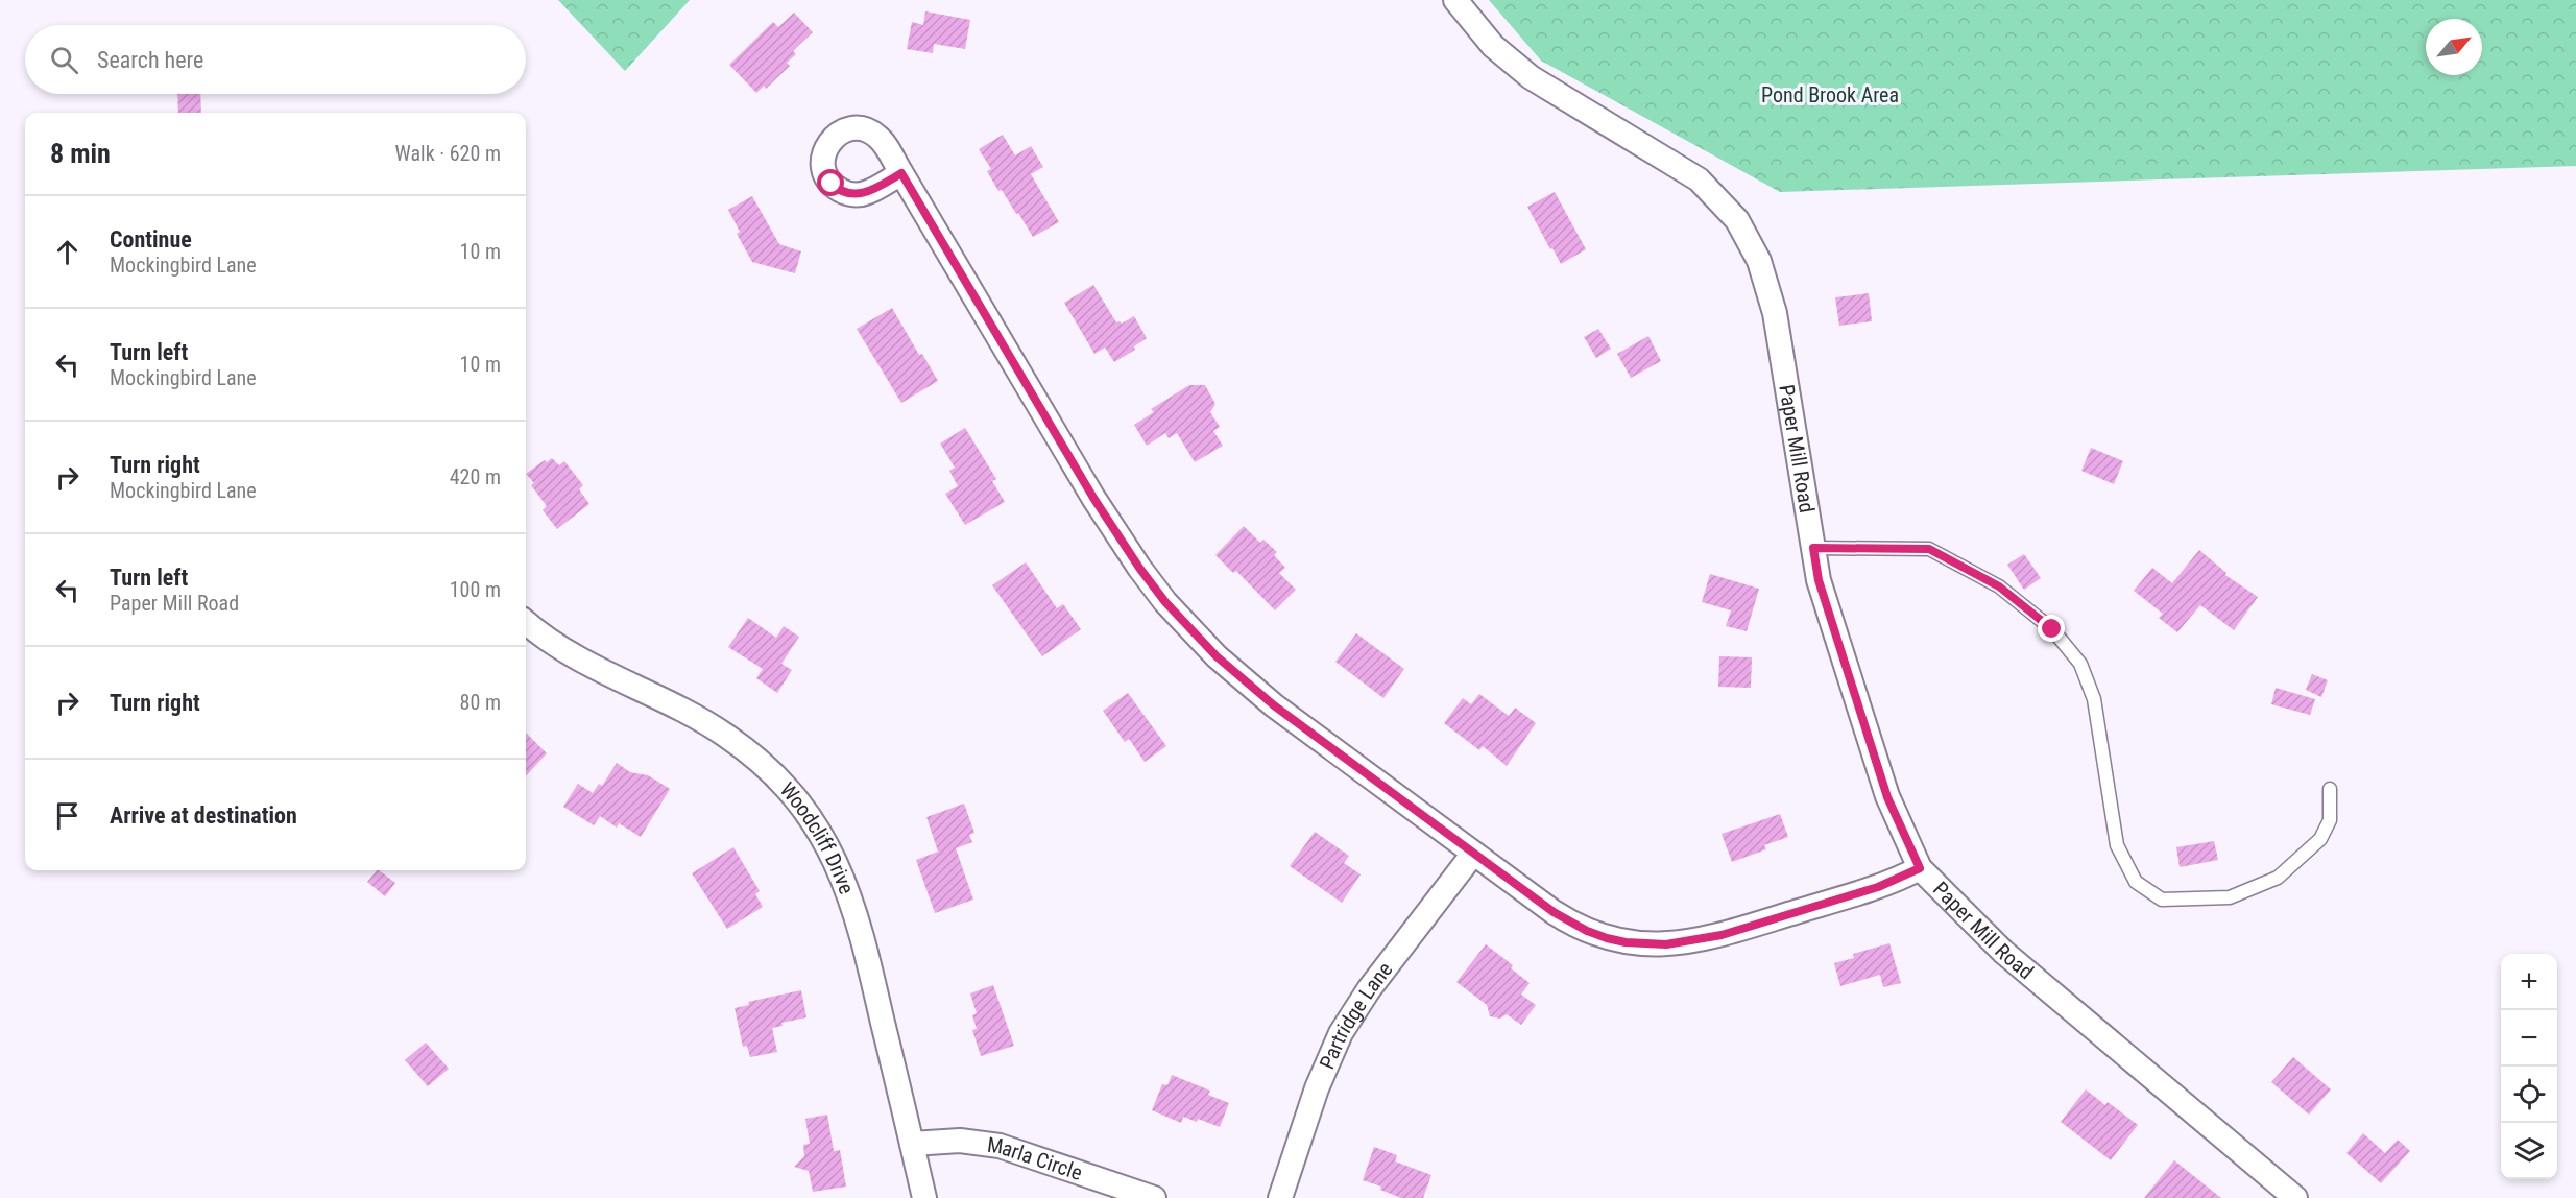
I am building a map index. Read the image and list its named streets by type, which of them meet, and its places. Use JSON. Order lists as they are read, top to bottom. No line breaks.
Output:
{"streets":{"street":["Paper Mill Road","Woodcliff Drive","Partridge Lane","Marla Circle"]},"crossings":[["Woodcliff Drive","Marla Circle"]],"parks":["Pond Brook Area"],"north":"top right","page":{"search":"Search here","heading":["8 min","Walk · 620 m"],"list":[["Continue","Mockingbird Lane","10 m"],["Turn left","Mockingbird Lane","10 m"],["Turn right","Mockingbird Lane","420 m"],["Turn left","Paper Mill Road","100 m"],["Turn right","80 m"],"Arrive at destination"],"map_buttons":["+","−"]}}
